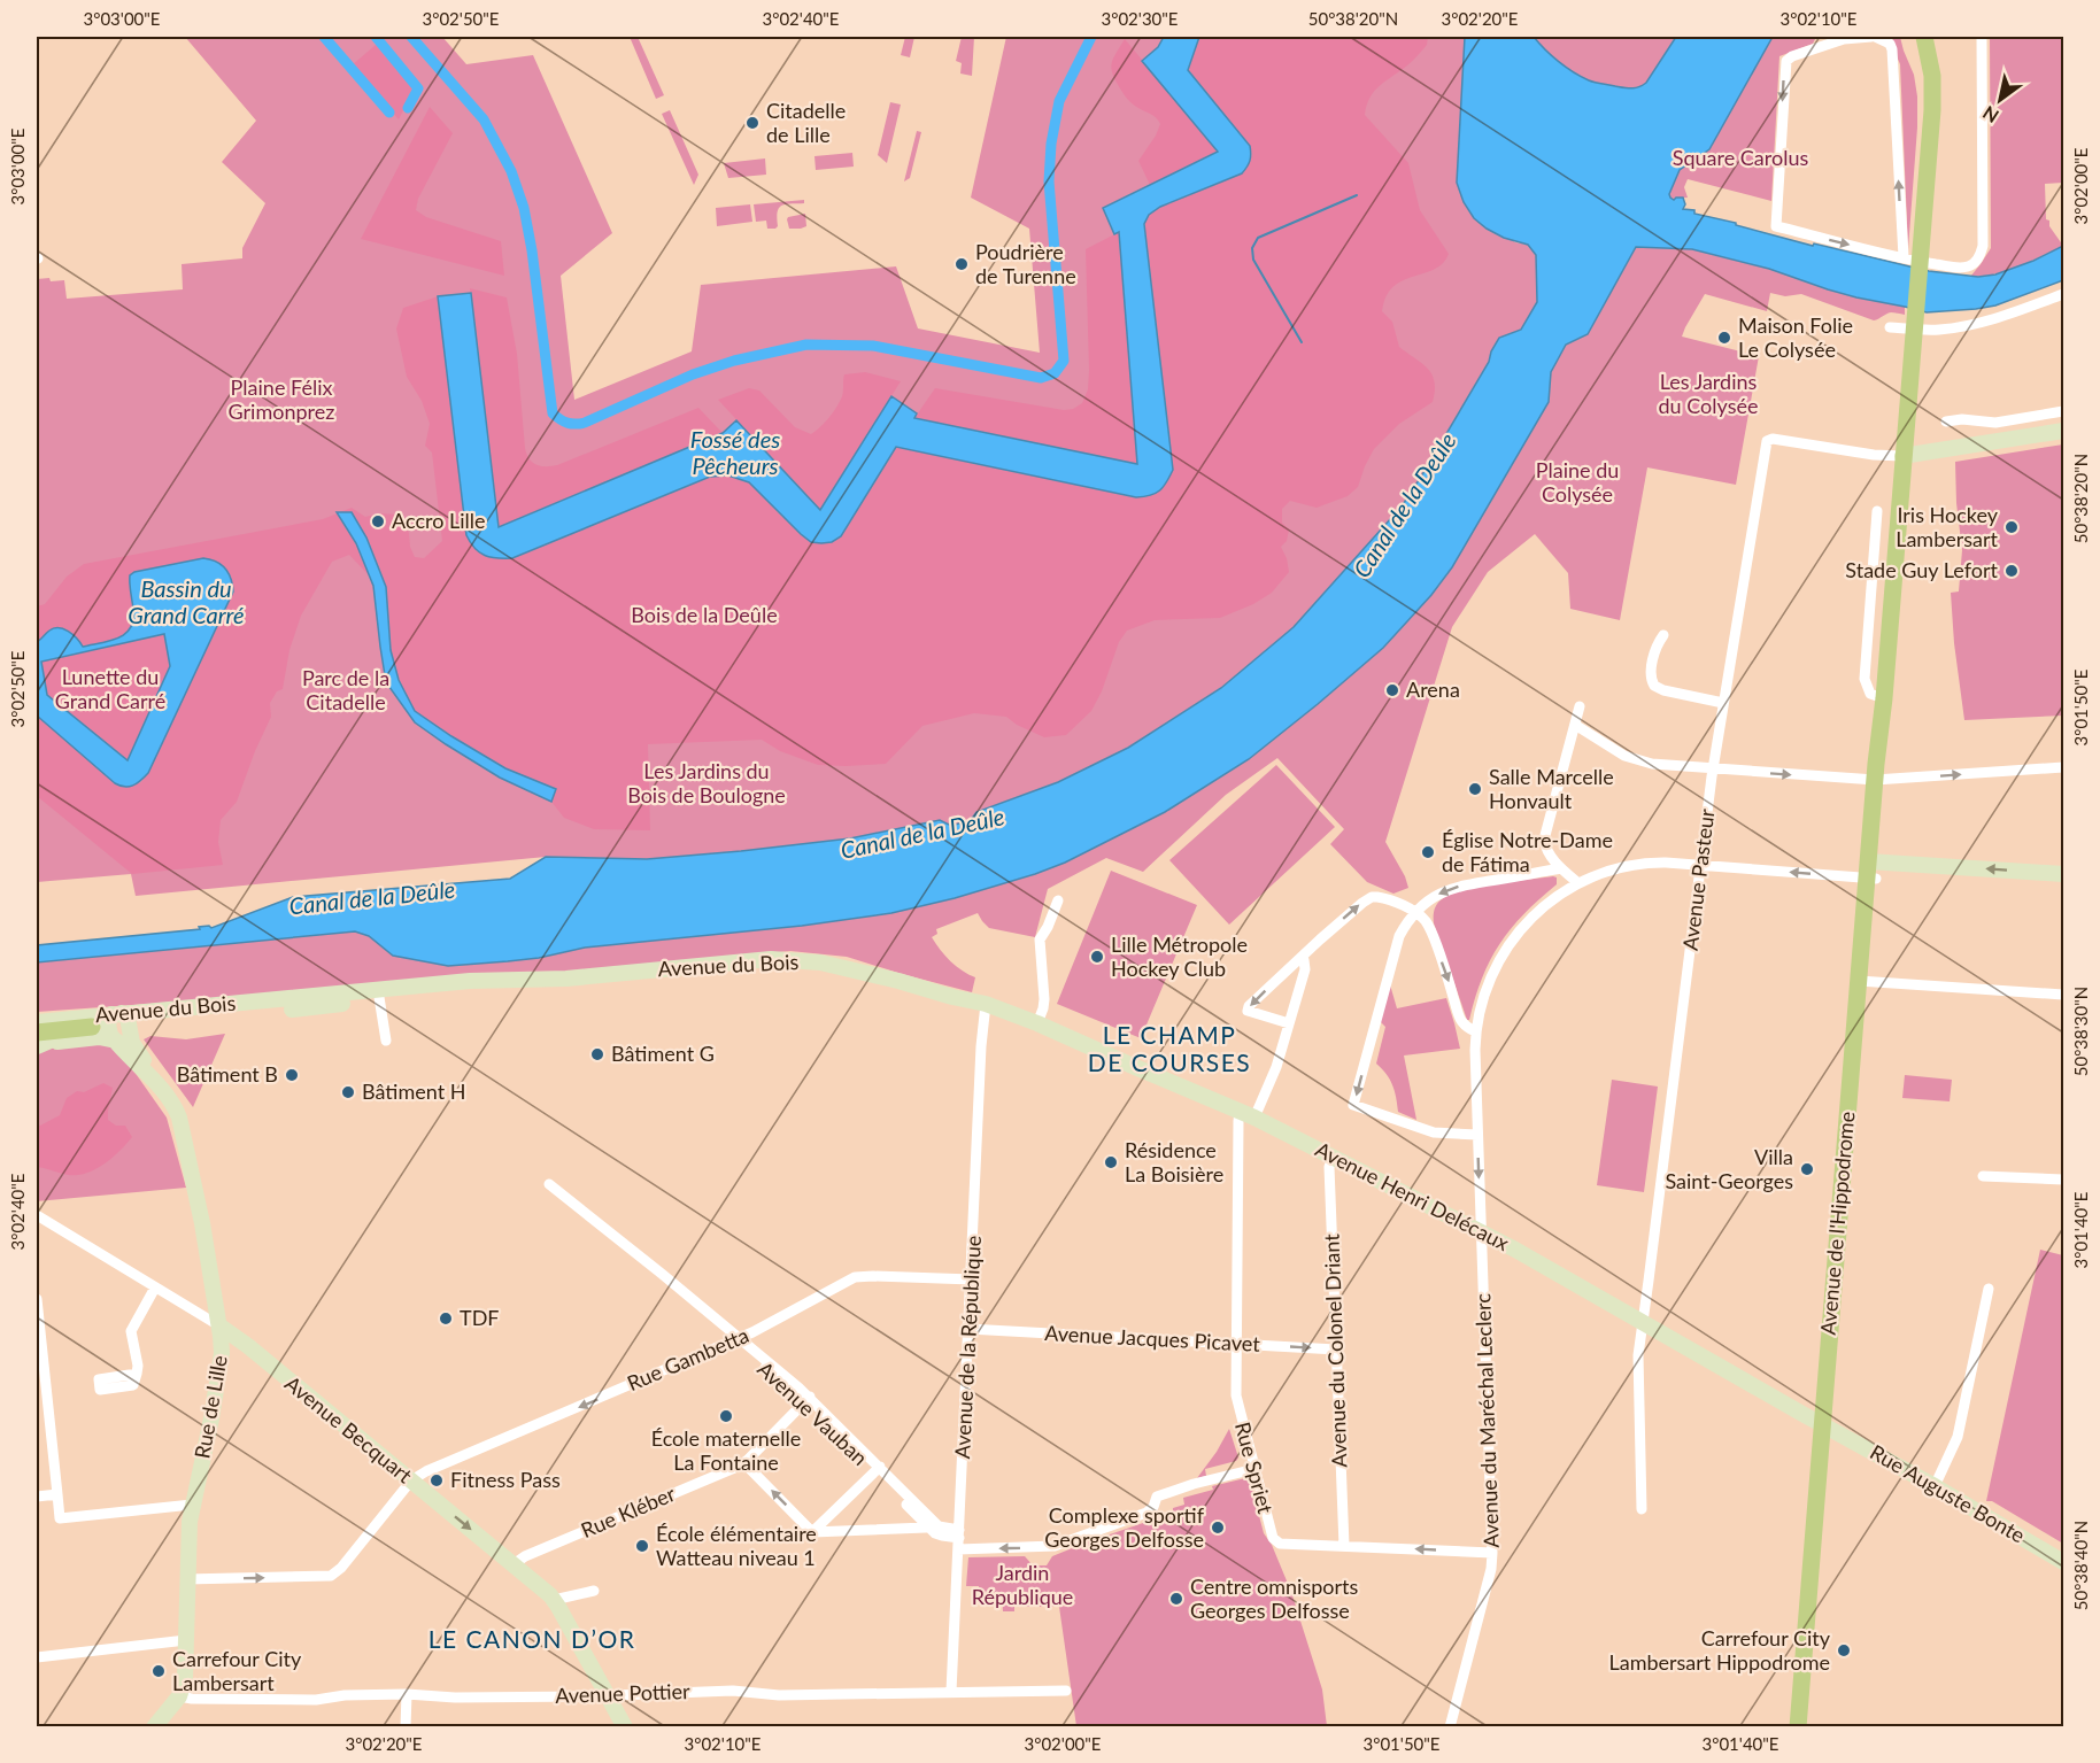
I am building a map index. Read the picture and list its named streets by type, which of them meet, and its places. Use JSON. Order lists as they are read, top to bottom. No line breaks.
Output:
{"streets":{"main road":["Avenue de l'Hippodrome"],"street":["Avenue Pasteur","Avenue du Bois","Avenue Henri Delécaux","Avenue Jacques Picavet","Avenue de la République","Avenue du Colonel Driant","Rue Gambetta","Rue de Lille","Avenue Vauban","Avenue du Maréchal Leclerc","Avenue Becquart","Rue Spriet","Rue Auguste Bonte","Rue Kléber","Avenue Pottier"]},"crossings":[["Avenue Pasteur","Avenue Henri Delécaux"],["Avenue Pasteur","Avenue de l'Hippodrome"],["Avenue Pasteur","Avenue du Maréchal Leclerc"],["Avenue du Bois","Avenue Henri Delécaux"],["Avenue du Bois","Avenue de la République"],["Avenue du Bois","Rue de Lille"],["Avenue Henri Delécaux","Avenue de l'Hippodrome"],["Avenue Henri Delécaux","Avenue de la République"],["Avenue Henri Delécaux","Avenue du Colonel Driant"],["Avenue Henri Delécaux","Avenue du Maréchal Leclerc"],["Avenue Henri Delécaux","Rue Spriet"],["Avenue Henri Delécaux","Rue Auguste Bonte"],["Avenue de l'Hippodrome","Avenue du Maréchal Leclerc"],["Avenue de l'Hippodrome","Rue Auguste Bonte"],["Avenue Jacques Picavet","Avenue de la République"],["Avenue Jacques Picavet","Avenue du Colonel Driant"],["Avenue Jacques Picavet","Rue Spriet"],["Avenue de la République","Rue Gambetta"],["Avenue de la République","Avenue Vauban"],["Avenue de la République","Avenue Pottier"],["Avenue du Colonel Driant","Rue Spriet"],["Rue Gambetta","Avenue Vauban"],["Rue Gambetta","Avenue Becquart"],["Rue de Lille","Avenue Becquart"],["Rue de Lille","Avenue Pottier"],["Avenue Vauban","Rue Spriet"],["Avenue Becquart","Rue Kléber"],["Avenue Becquart","Avenue Pottier"]],"one_way":["Rue Gambetta","Avenue Vauban"],"districts":["LE CHAMP DE COURSES","LE CANON D’OR"],"water":["Fossé des Pêcheurs","Canal de la Deûle","Bassin du Grand Carré"],"parks":["Square Carolus","Les Jardins du Colysée","Plaine Félix Grimonprez","Plaine du Colysée","Bois de la Deûle","Lunette du Grand Carré","Parc de la Citadelle","Les Jardins du Bois de Boulogne","Jardin République"],"places":["Citadelle de Lille","Poudrière de Turenne","Maison Folie Le Colysée","Accro Lille","Iris Hockey Lambersart","Stade Guy Lefort","Arena","Salle Marcelle Honvault","Église Notre-Dame de Fátima","Lille Métropole Hockey Club","Bâtiment G","Bâtiment B","Bâtiment H","Résidence La Boisière","Villa Saint-Georges","TDF","École maternelle La Fontaine","Fitness Pass","Complexe sportif Georges Delfosse","École élémentaire Watteau niveau 1","Centre omnisports Georges Delfosse","Carrefour City Lambersart Hippodrome","Carrefour City Lambersart"],"north":"bottom left","coordinates":["3°03'00\"E","3°02'50\"E","3°02'40\"E","3°02'30\"E","50°38'20\"N","3°02'20\"E","3°02'10\"E","3°02'00\"E","3°01'50\"E","50°38'30\"N","3°01'40\"E","50°38'40\"N"]}
